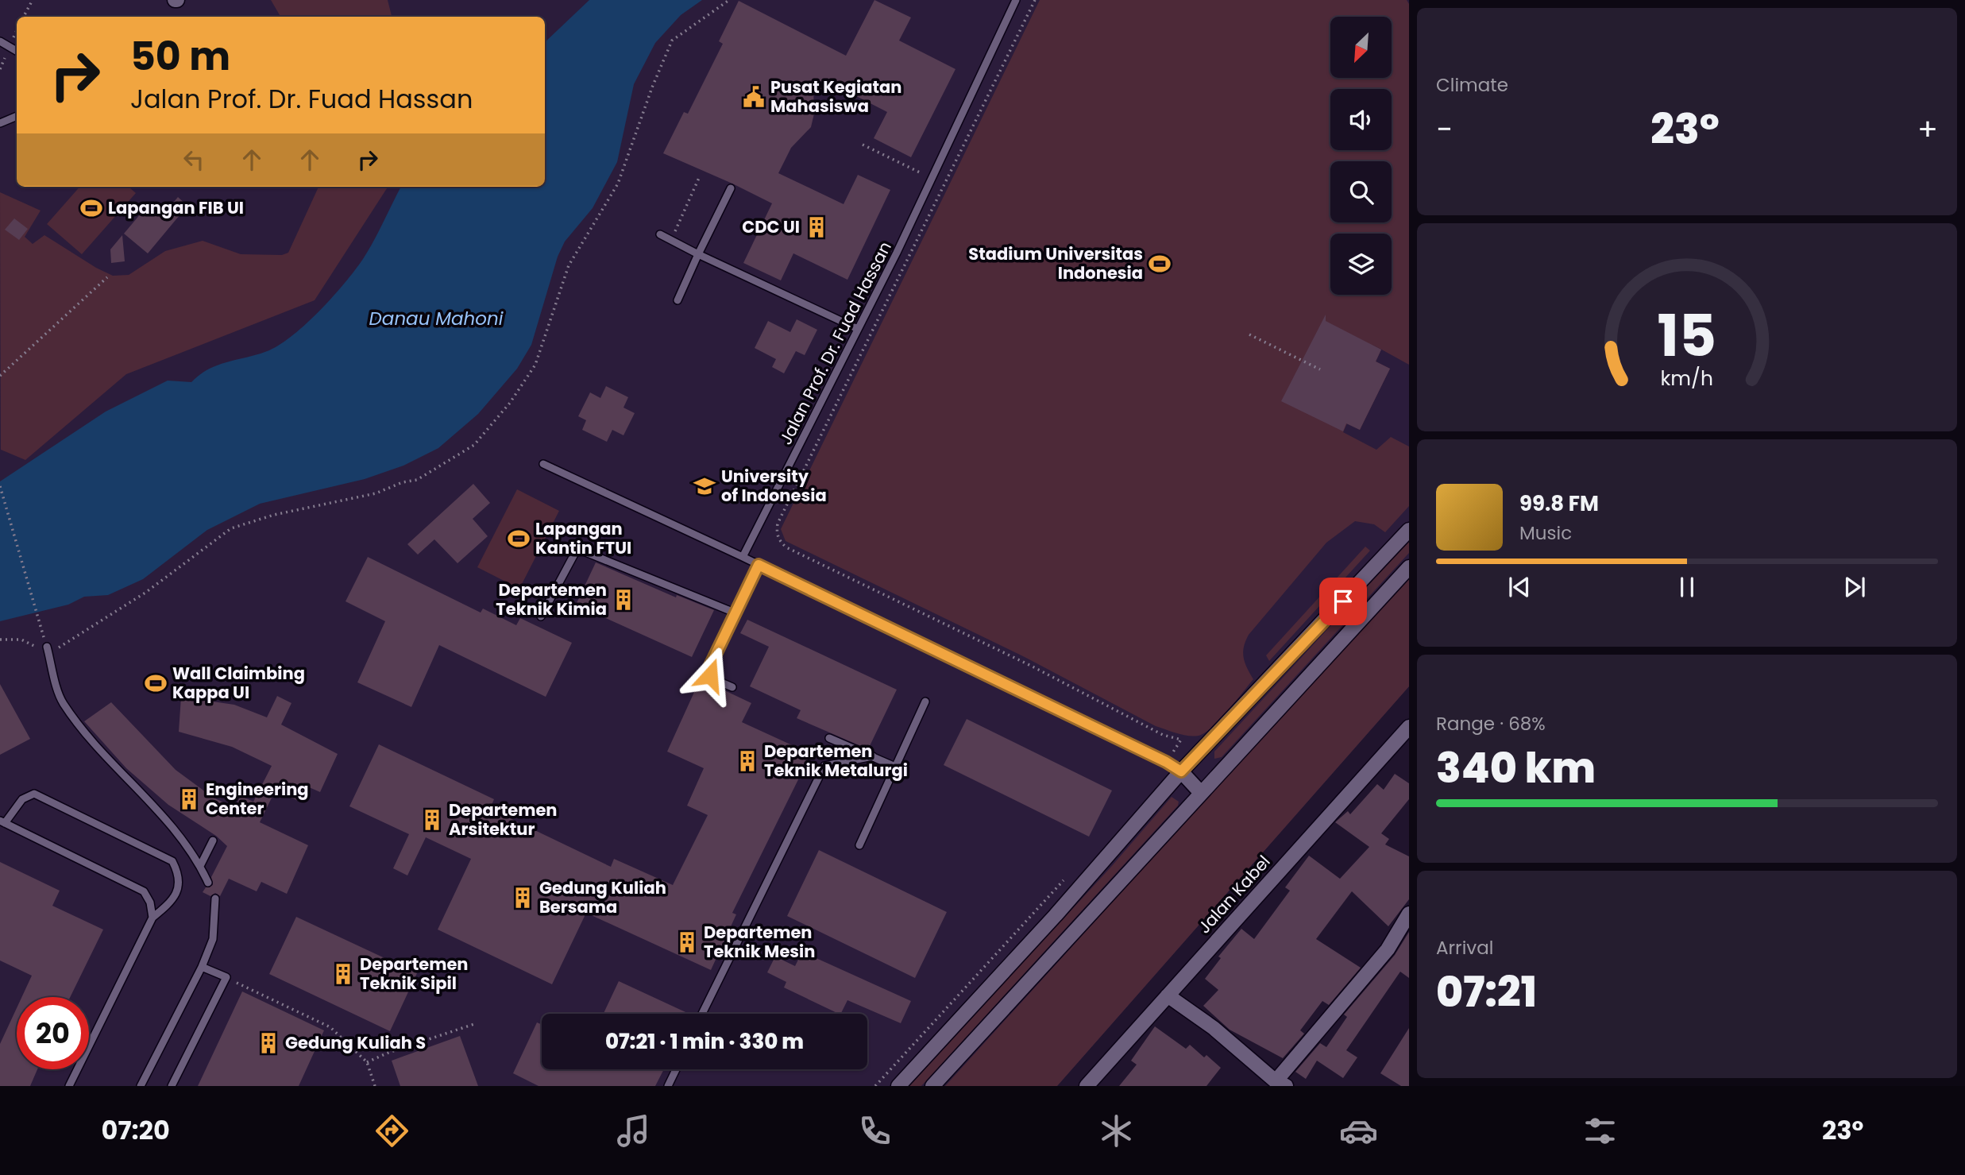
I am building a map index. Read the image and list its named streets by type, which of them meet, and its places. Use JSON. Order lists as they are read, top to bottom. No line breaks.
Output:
{"streets":{"street":["Jalan Kabel"],"lane":["Jalan Prof. Dr. Fuad Hassan"]},"water":["Danau Mahoni"],"places":{"public building":["Pusat Kegiatan Mahasiswa"],"sports":["Lapangan FIB UI","Stadium Universitas Indonesia","Lapangan Kantin FTUI","Wall Claimbing Kappa UI"],"building":["CDC UI","Departemen Teknik Kimia","Departemen Teknik Metalurgi","Engineering Center","Departemen Arsitektur","Gedung Kuliah Bersama","Departemen Teknik Mesin","Departemen Teknik Sipil","Gedung Kuliah S"],"school or university":["University of Indonesia"]},"north":"bottom left","page":{"tile":["Climate",["Range · 68%","340 km"],["Arrival","07:21"]],"turn":["50 m","Jalan Prof. Dr. Fuad Hassan"],"heat":["−","23°","+"],"song":["99.8 FM","Music"],"limit":"20","trip":"07:21 · 1 min · 330 m","tabs":["07:20","23°"],"gauge":["15","km/h"]}}
